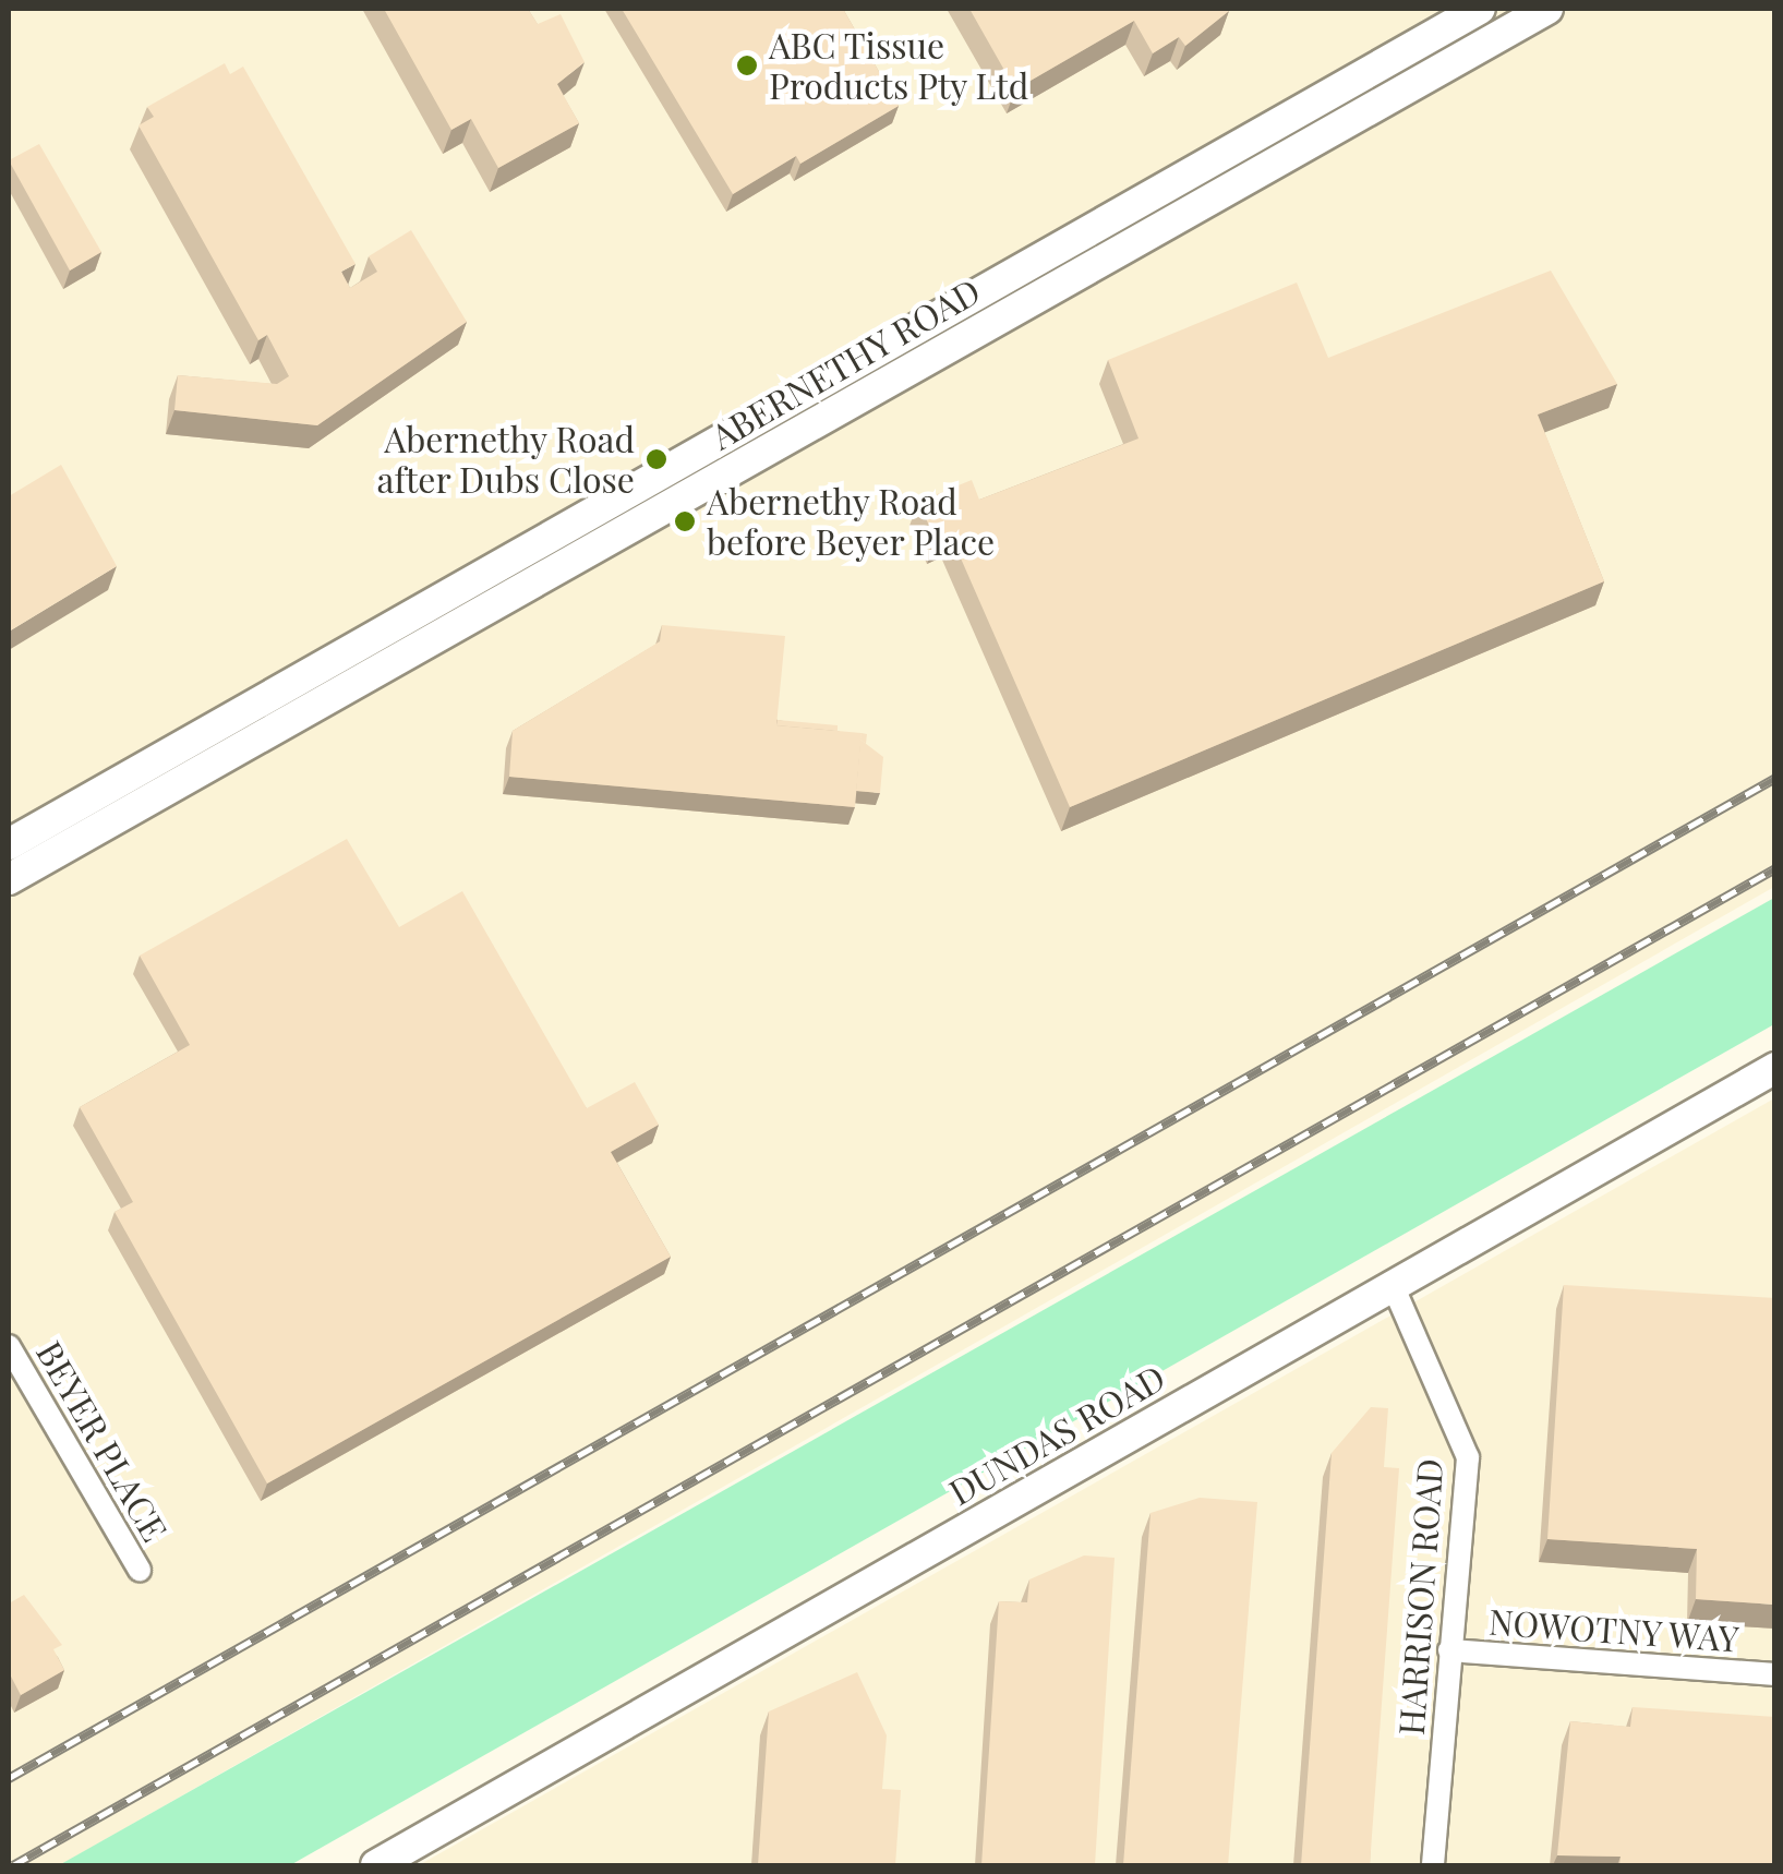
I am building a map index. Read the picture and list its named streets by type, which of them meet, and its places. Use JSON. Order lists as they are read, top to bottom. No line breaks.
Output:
{"streets":{"main road":["ABERNETHY ROAD","DUNDAS ROAD"],"street":["BEYER PLACE","HARRISON ROAD","NOWOTNY WAY"]},"crossings":[["DUNDAS ROAD","HARRISON ROAD"],["HARRISON ROAD","NOWOTNY WAY"]],"places":["ABC Tissue Products Pty Ltd","Abernethy Road after Dubs Close","Abernethy Road before Beyer Place"]}
